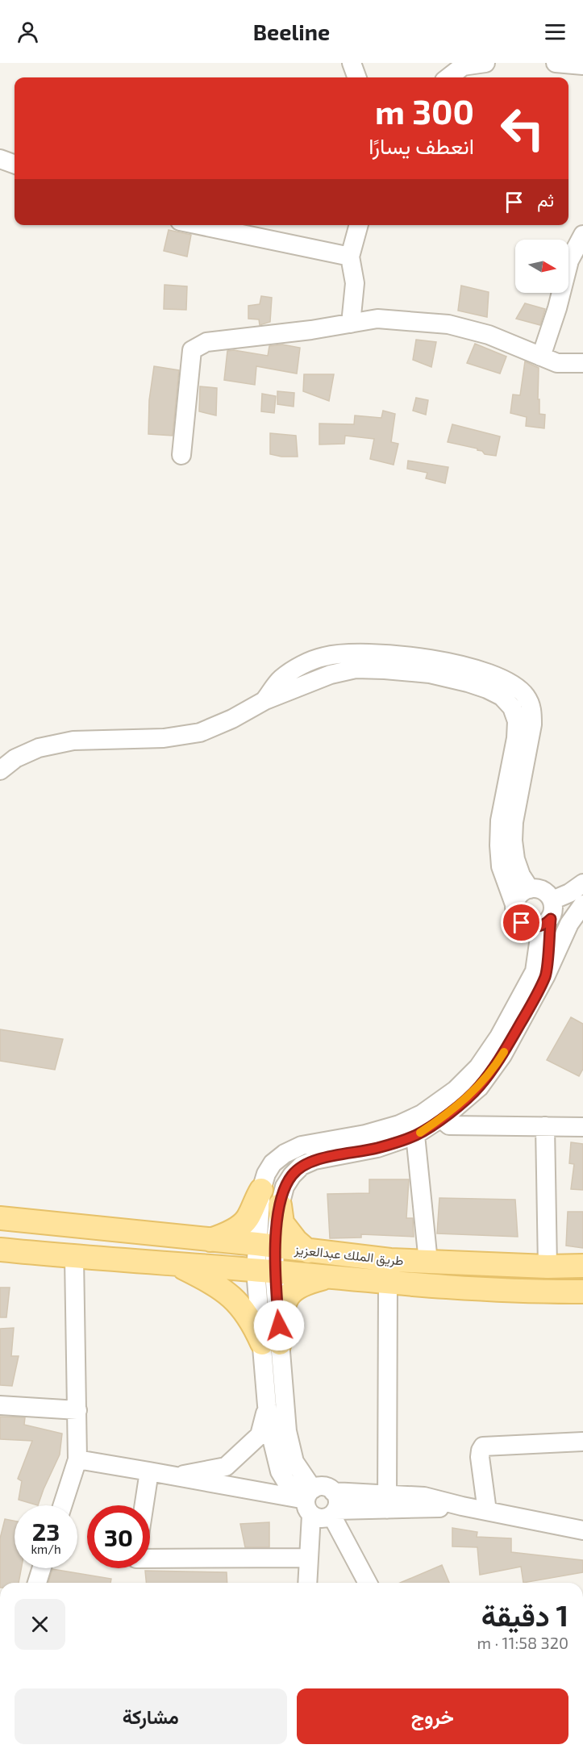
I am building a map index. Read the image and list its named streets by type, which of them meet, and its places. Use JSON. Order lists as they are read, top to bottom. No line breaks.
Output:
{"streets":{"main road":["طريق الملك عبدالعزيز"]},"north":"right","page":{"header":"Beeline","turn":["300 m","انعطف يسارًا"],"then":"ثم","speed":"23 km/h","limit":"30","heading":["1 دقيقة","320 m · 11:58"],"buttons":["خروج","مشاركة"]}}
